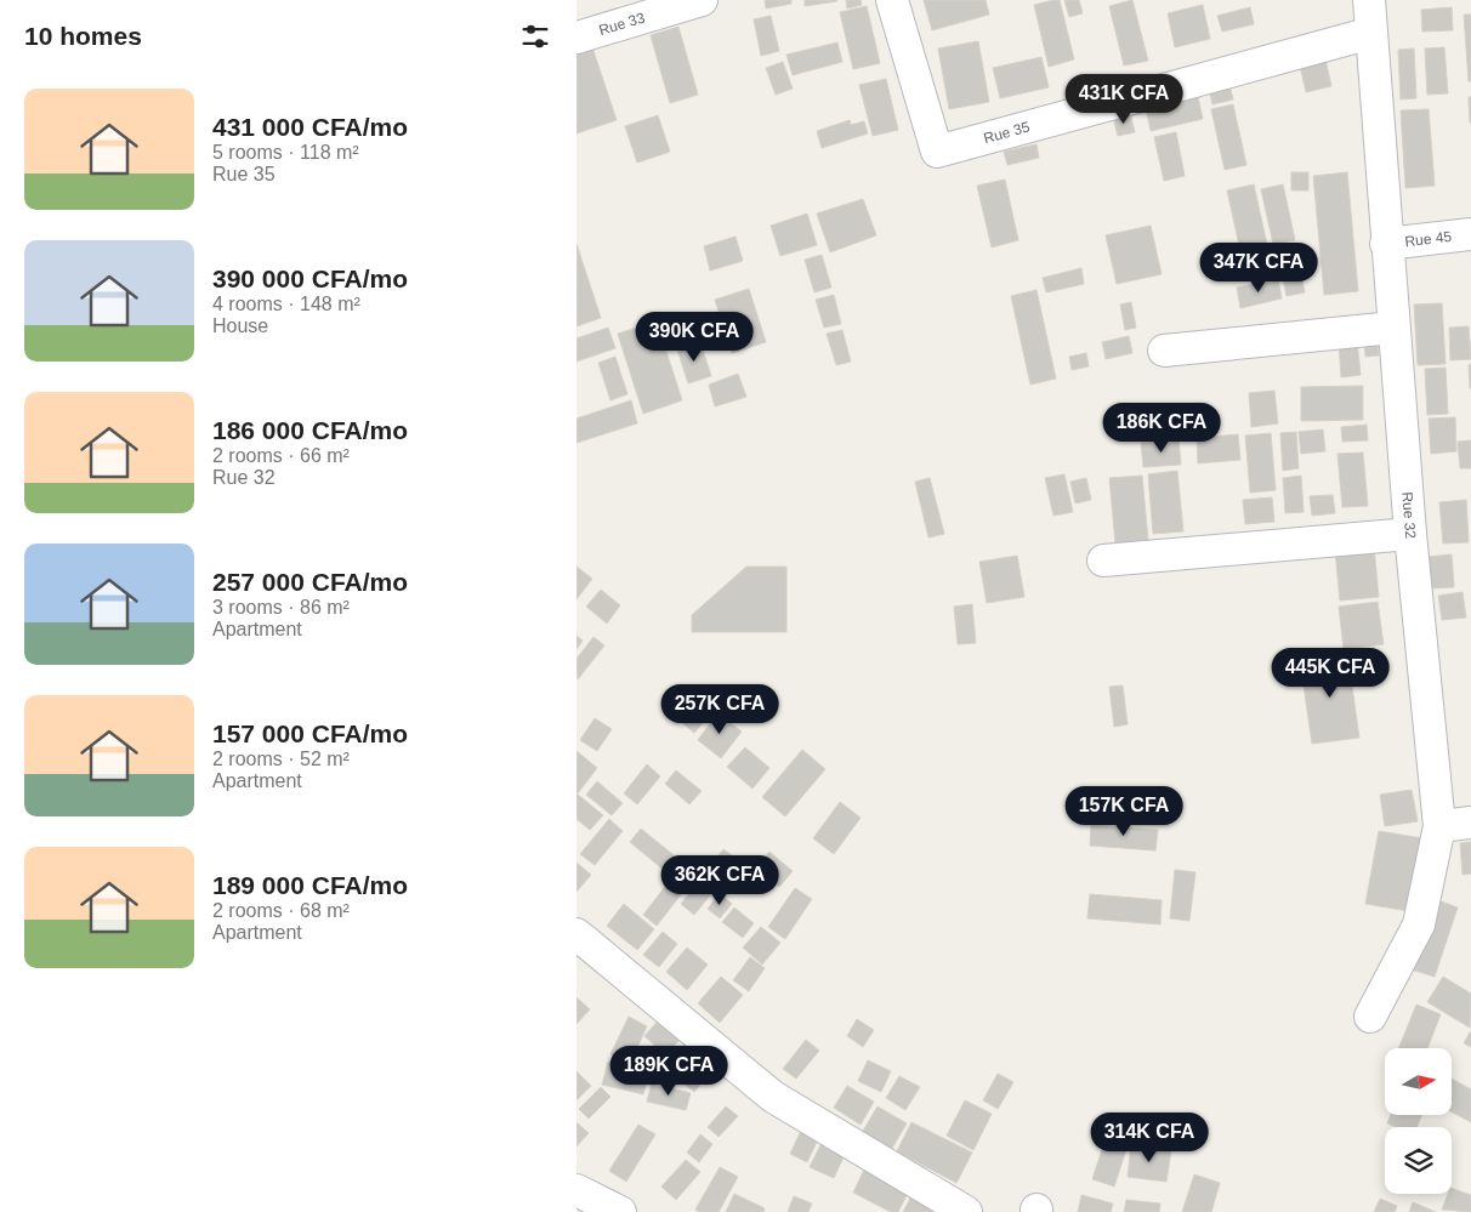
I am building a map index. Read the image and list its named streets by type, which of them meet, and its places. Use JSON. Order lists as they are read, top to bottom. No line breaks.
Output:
{"streets":{"street":["Rue 33","Rue 35","Rue 45","Rue 32"]},"crossings":[["Rue 35","Rue 32"],["Rue 45","Rue 32"]],"north":"right","page":{"heading":"10 homes","list":[{"name":"431 000 CFA/mo","note":"5 rooms · 118 m² · Rue 35"},{"name":"390 000 CFA/mo","note":"4 rooms · 148 m² · House"},{"name":"186 000 CFA/mo","note":"2 rooms · 66 m² · Rue 32"},{"name":"257 000 CFA/mo","note":"3 rooms · 86 m² · Apartment"},{"name":"157 000 CFA/mo","note":"2 rooms · 52 m² · Apartment"},{"name":"189 000 CFA/mo","note":"2 rooms · 68 m² · Apartment"}],"price":["431K CFA","347K CFA","390K CFA","186K CFA","445K CFA","257K CFA","157K CFA","362K CFA","189K CFA","314K CFA"]}}
